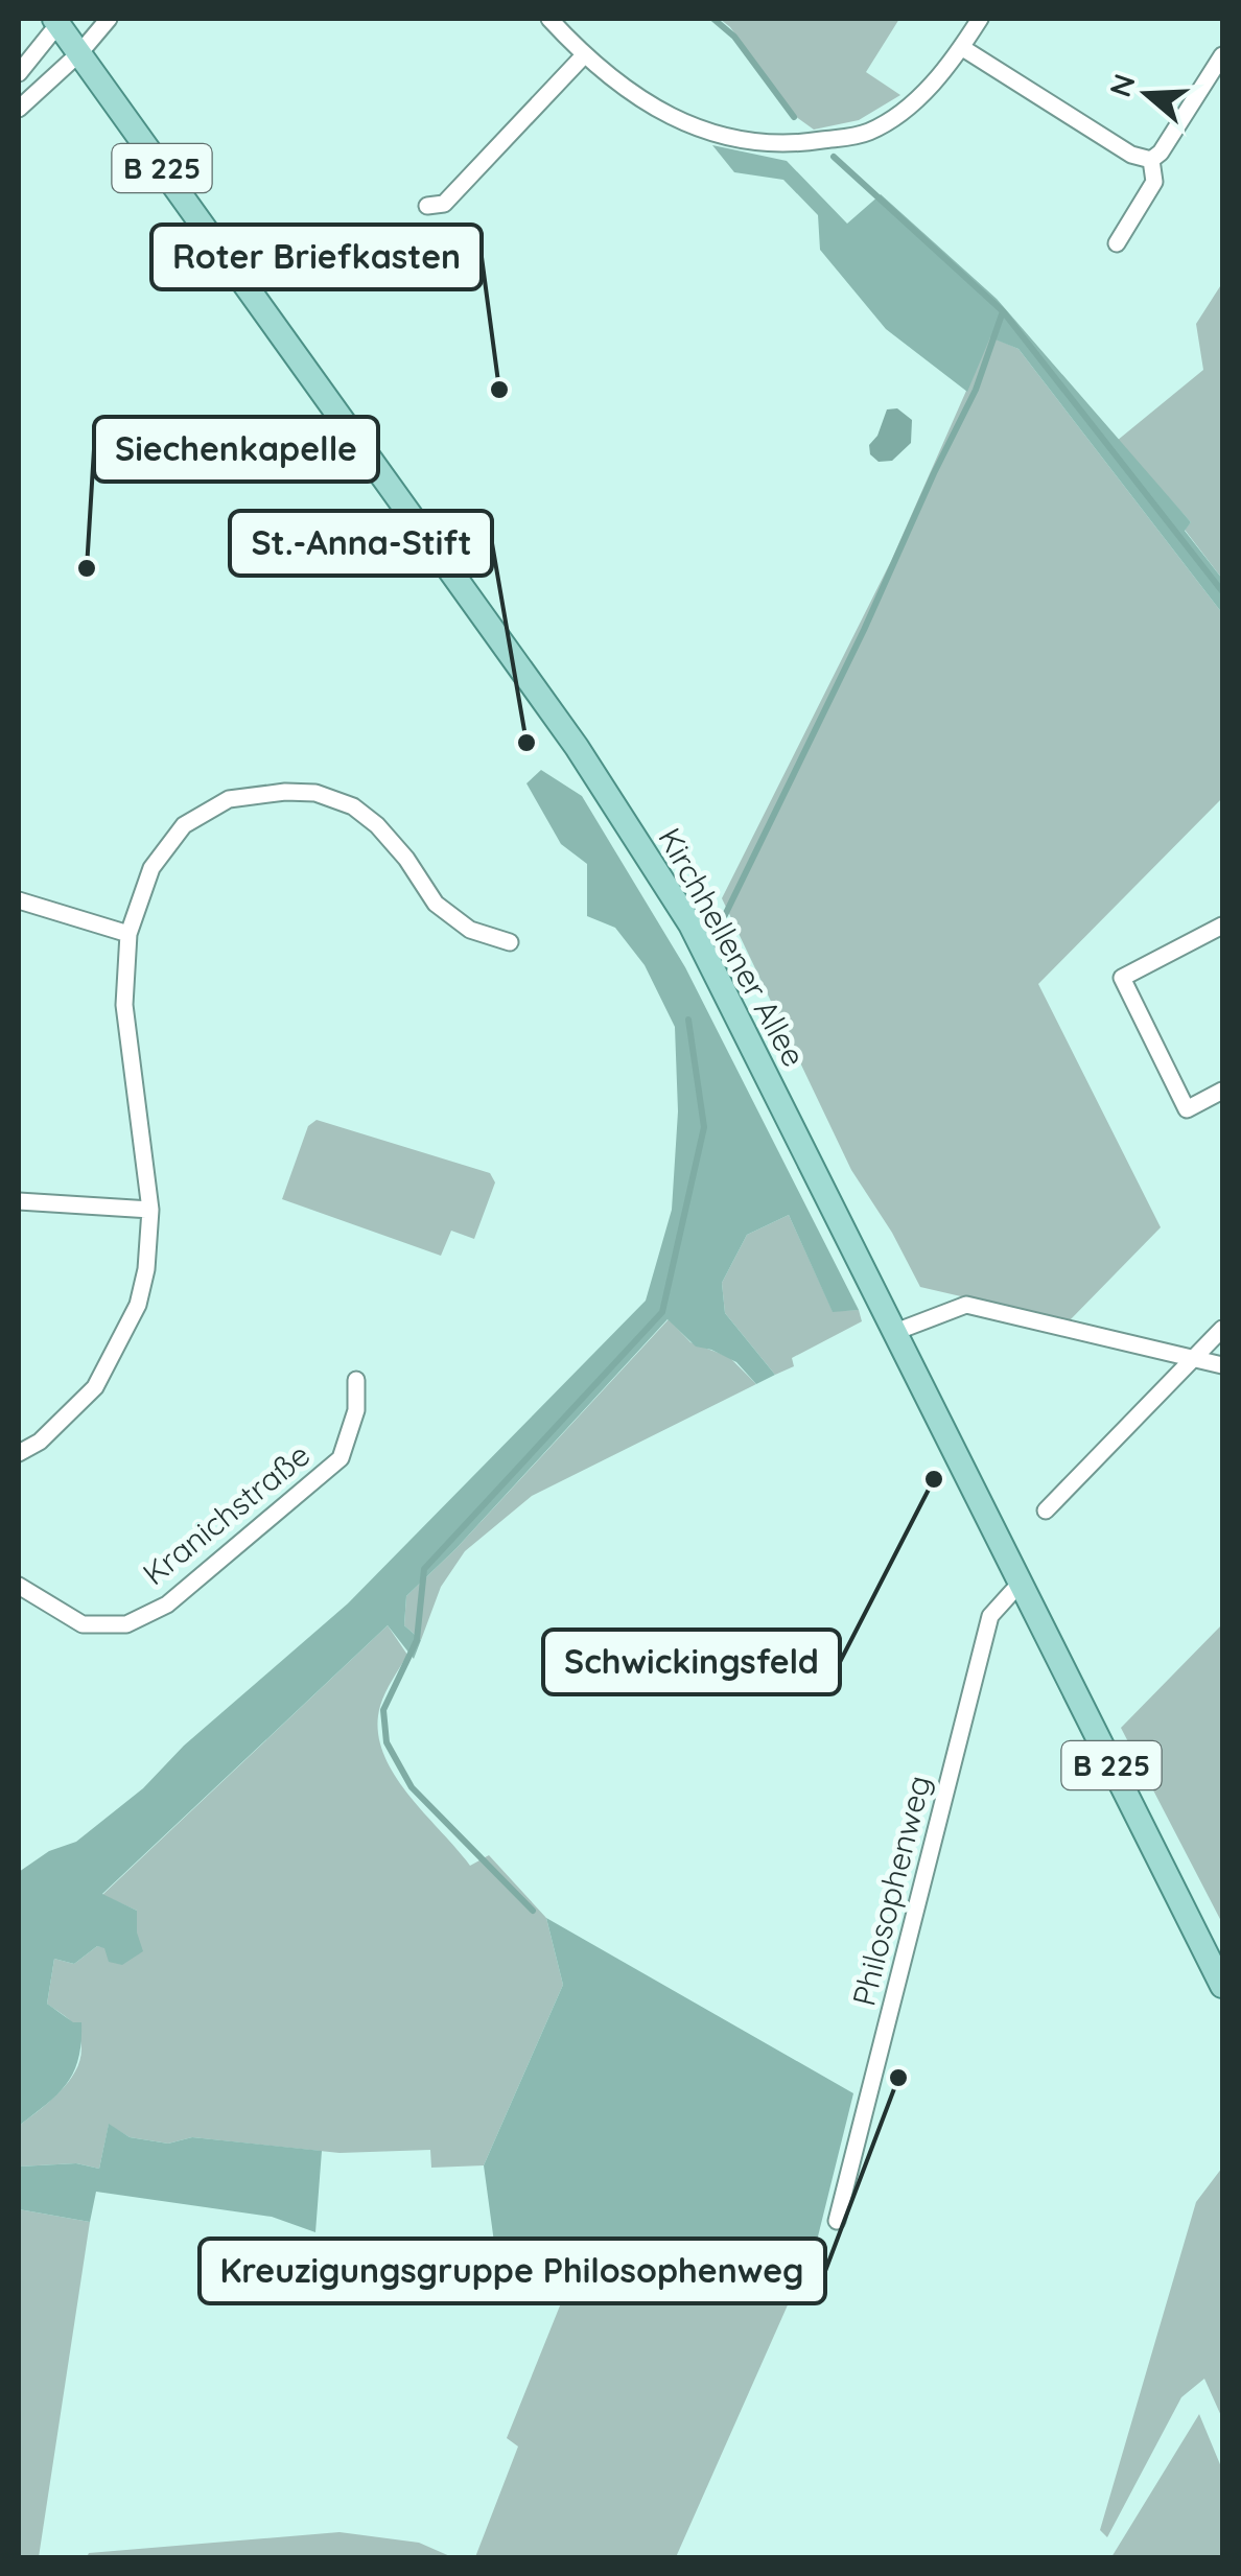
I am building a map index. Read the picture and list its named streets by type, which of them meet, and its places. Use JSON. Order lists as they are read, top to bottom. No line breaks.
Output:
{"streets":{"main road":["B 225","Kirchhellener Allee"],"street":["Kranichstraße","Philosophenweg"]},"crossings":[["Kirchhellener Allee","Philosophenweg"]],"places":["Roter Briefkasten","Siechenkapelle","St.-Anna-Stift","Schwickingsfeld","Kreuzigungsgruppe Philosophenweg"],"north":"left"}
